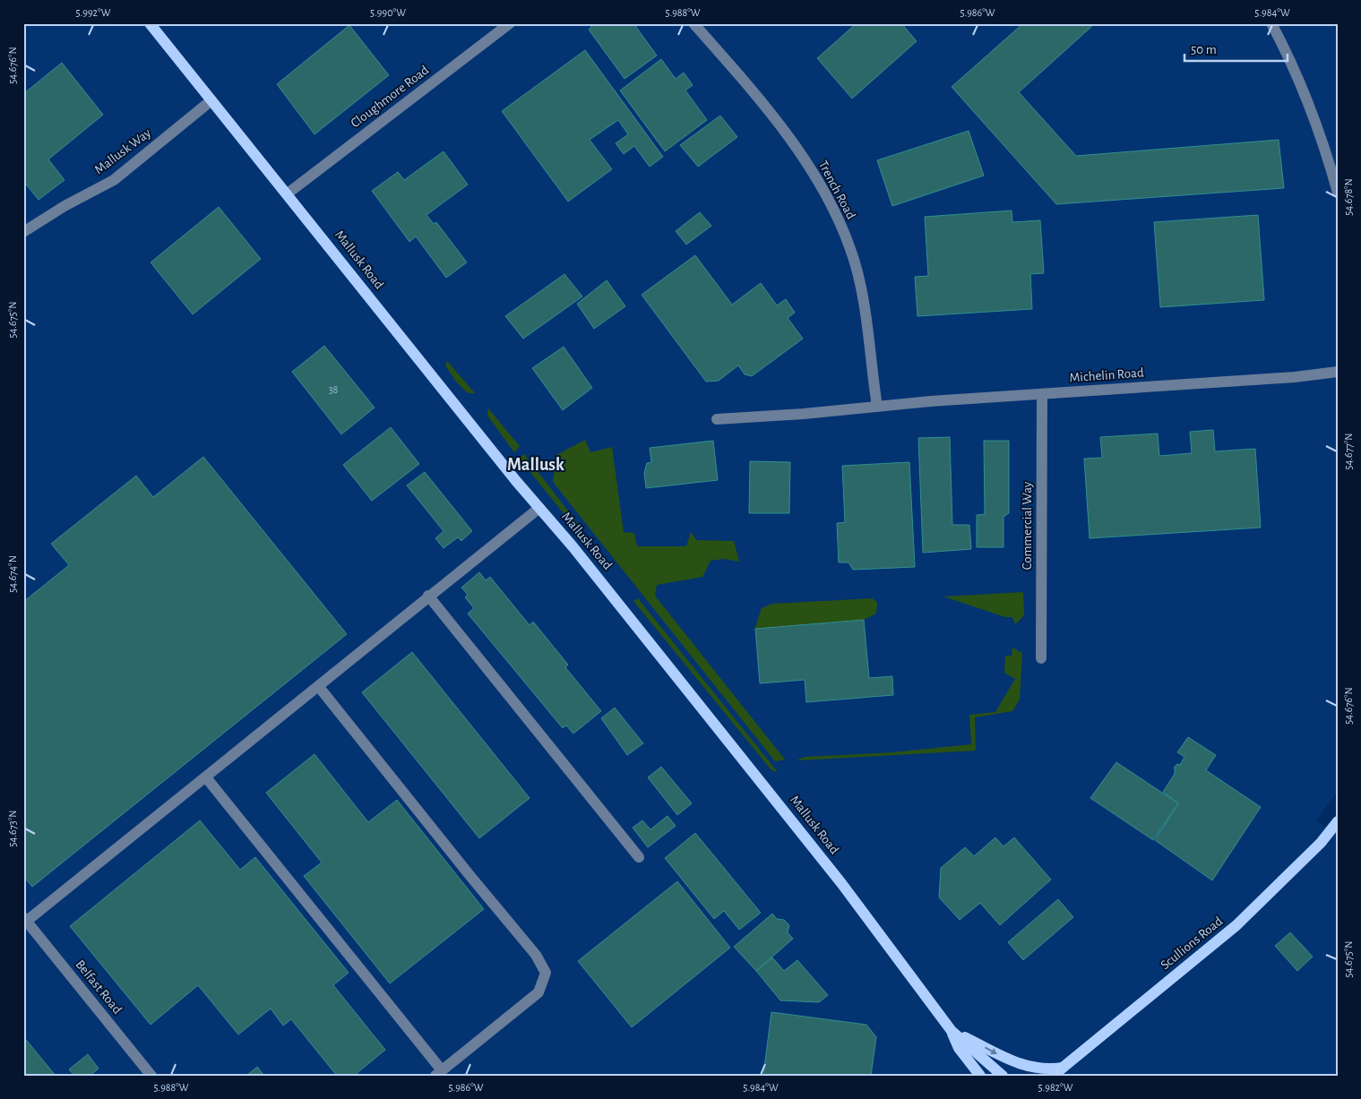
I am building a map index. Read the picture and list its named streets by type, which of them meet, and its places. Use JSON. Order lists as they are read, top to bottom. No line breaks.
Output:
{"streets":{"main road":["Mallusk Road","Scullions Road"],"street":["Cloughmore Road","Mallusk Way","Trench Road","Michelin Road","Commercial Way","Belfast Road"]},"crossings":[["Cloughmore Road","Mallusk Road"],["Mallusk Way","Mallusk Road"],["Trench Road","Michelin Road"],["Michelin Road","Commercial Way"]],"districts":["Mallusk"],"house_numbers":["38"],"scale_bar":"50 m","coordinates":["5.992°W","5.990°W","5.988°W","5.986°W","5.984°W","54.676°N","54.678°N","54.675°N","54.677°N","54.674°N","54.673°N","5.982°W"]}
